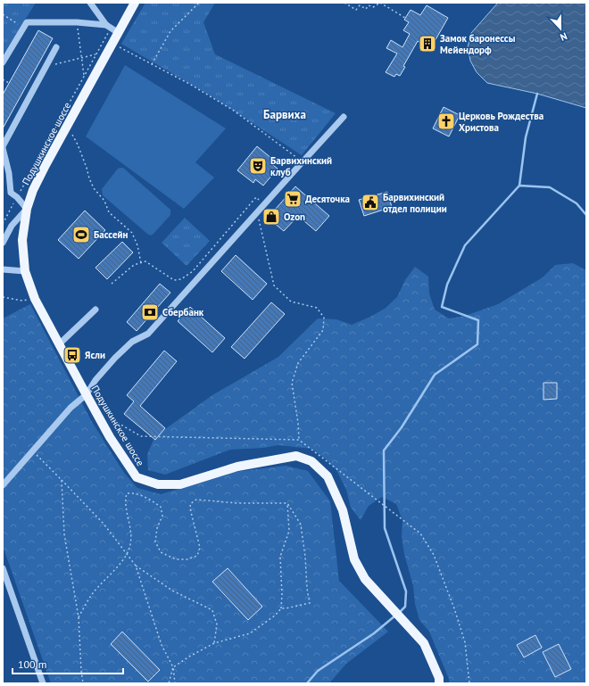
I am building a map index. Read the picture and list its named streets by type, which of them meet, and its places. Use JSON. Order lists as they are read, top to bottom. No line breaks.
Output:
{"streets":{"main road":["Подушкинское шоссе"]},"districts":["Барвиха"],"places":{"building":["Замок баронессы Мейендорф"],"church":["Церковь Рождества Христова"],"theatre":["Барвихинский клуб"],"supermarket":["Десяточка"],"public building":["Барвихинский отдел полиции"],"shop":["Ozon"],"sports":["Бассейн"],"bank":["Сбербанк"],"bus stop":["Ясли"]},"scale_bar":"100 m","north":"bottom"}
